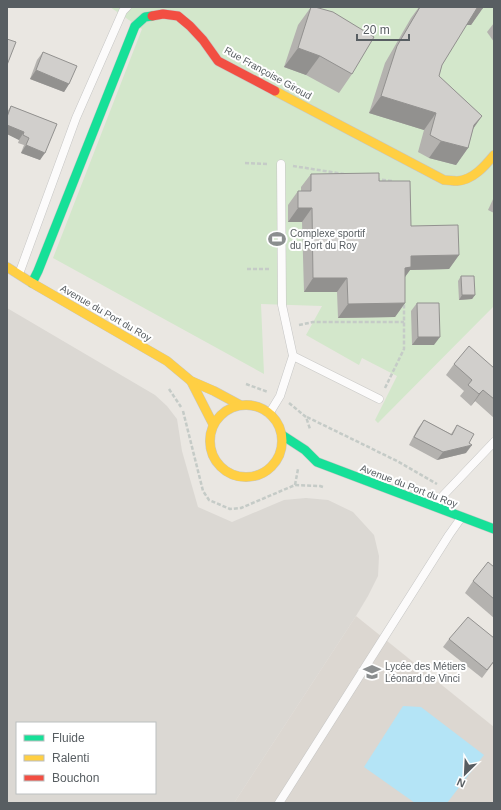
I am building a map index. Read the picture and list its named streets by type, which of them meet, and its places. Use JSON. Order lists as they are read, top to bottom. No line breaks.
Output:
{"streets":{"street":["Rue Françoise Giroud","Avenue du Port du Roy"]},"crossings":[["Rue Françoise Giroud","Avenue du Port du Roy"]],"places":{"sports":["Complexe sportif du Port du Roy"],"school or university":["Lycée des Métiers Léonard de Vinci"]},"legend":["Fluide","Ralenti","Bouchon"],"scale_bar":"20 m","north":"bottom left"}
